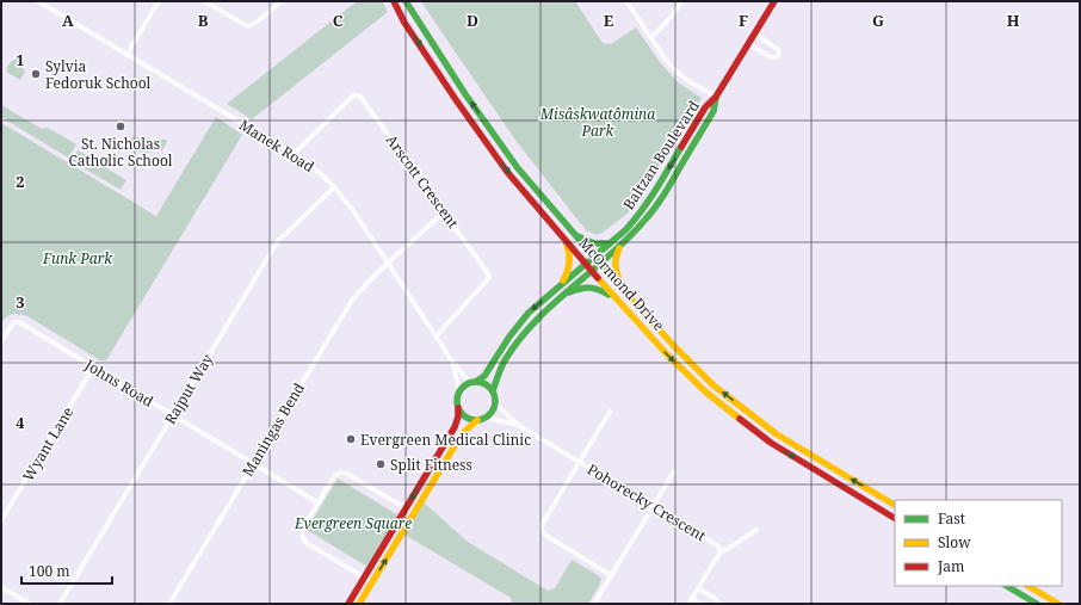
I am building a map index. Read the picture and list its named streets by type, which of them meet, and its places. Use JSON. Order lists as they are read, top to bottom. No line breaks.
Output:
{"streets":{"main road":["Baltzan Boulevard","McOrmond Drive"],"street":["Manek Road","Arscott Crescent","Johns Road","Rajput Way","Maningas Bend","Wyant Lane","Pohorecky Crescent"]},"crossings":[["Manek Road","Baltzan Boulevard"],["Manek Road","Arscott Crescent"],["Manek Road","Rajput Way"],["Manek Road","Maningas Bend"],["Manek Road","Pohorecky Crescent"],["Baltzan Boulevard","McOrmond Drive"],["Baltzan Boulevard","Pohorecky Crescent"],["Arscott Crescent","Maningas Bend"],["Johns Road","Rajput Way"],["Johns Road","Maningas Bend"],["Johns Road","Wyant Lane"]],"parks":["Misâskwatômina Park","Funk Park","Evergreen Square"],"places":["Sylvia Fedoruk School","St. Nicholas Catholic School","Evergreen Medical Clinic","Split Fitness"],"legend":["Fast","Slow","Jam"],"scale_bar":"100 m","grid":{"columns":["A","B","C","D","E","F","G","H"],"rows":["1","2","3","4"]}}
